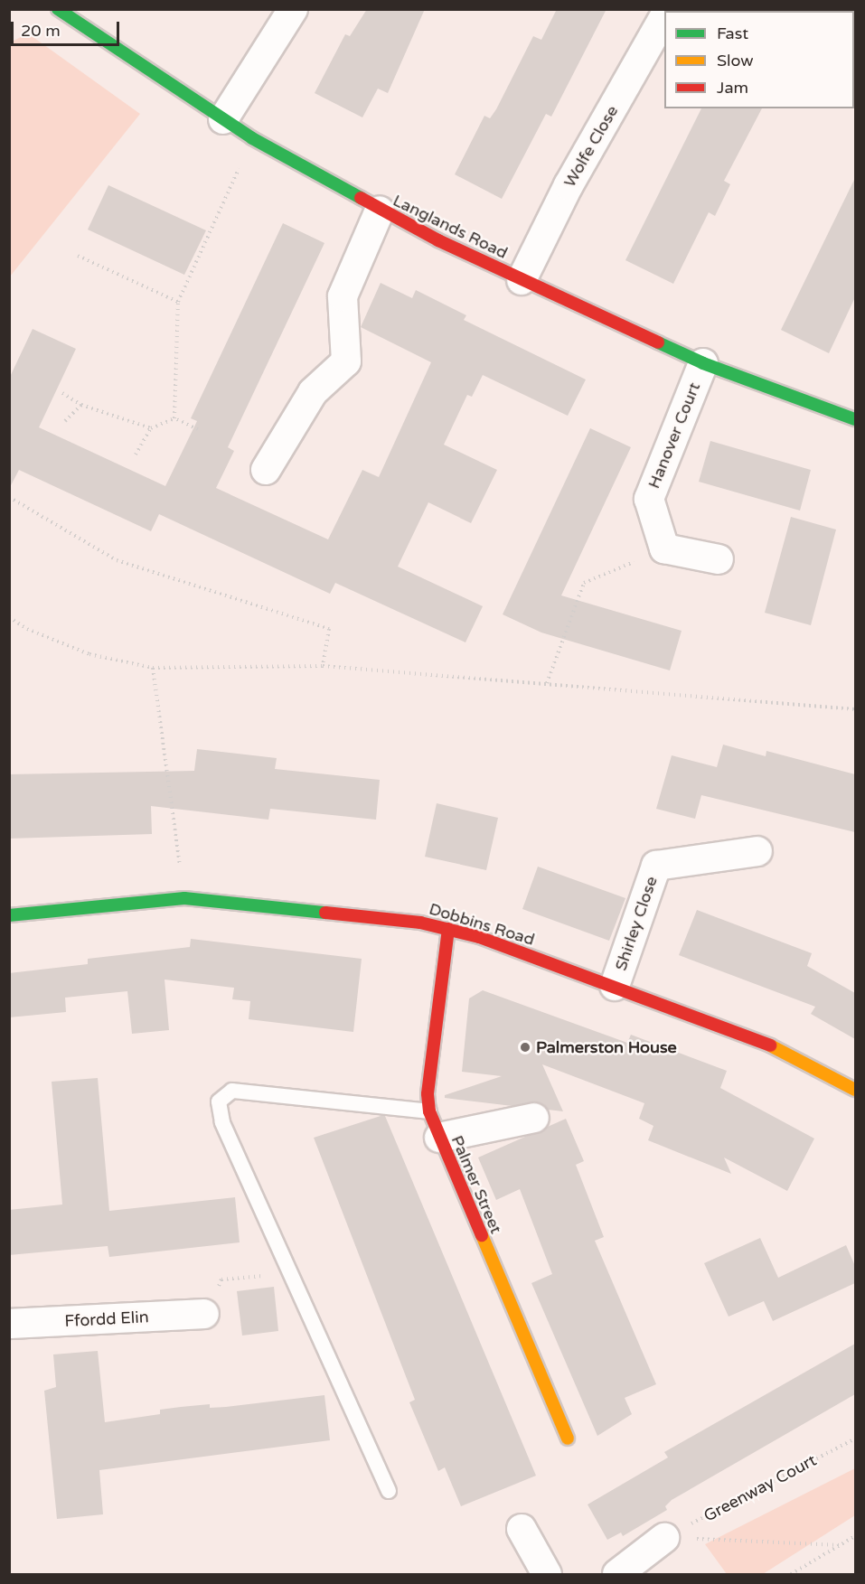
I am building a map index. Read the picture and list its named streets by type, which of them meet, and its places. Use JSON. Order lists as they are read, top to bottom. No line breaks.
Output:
{"streets":{"street":["Wolfe Close","Langlands Road","Hanover Court","Shirley Close","Dobbins Road","Palmer Street","Ffordd Elin"],"path":["Greenway Court"]},"crossings":[["Wolfe Close","Langlands Road"],["Langlands Road","Hanover Court"],["Shirley Close","Dobbins Road"],["Dobbins Road","Palmer Street"]],"places":["Palmerston House"],"legend":["Fast","Slow","Jam"],"scale_bar":"20 m"}
